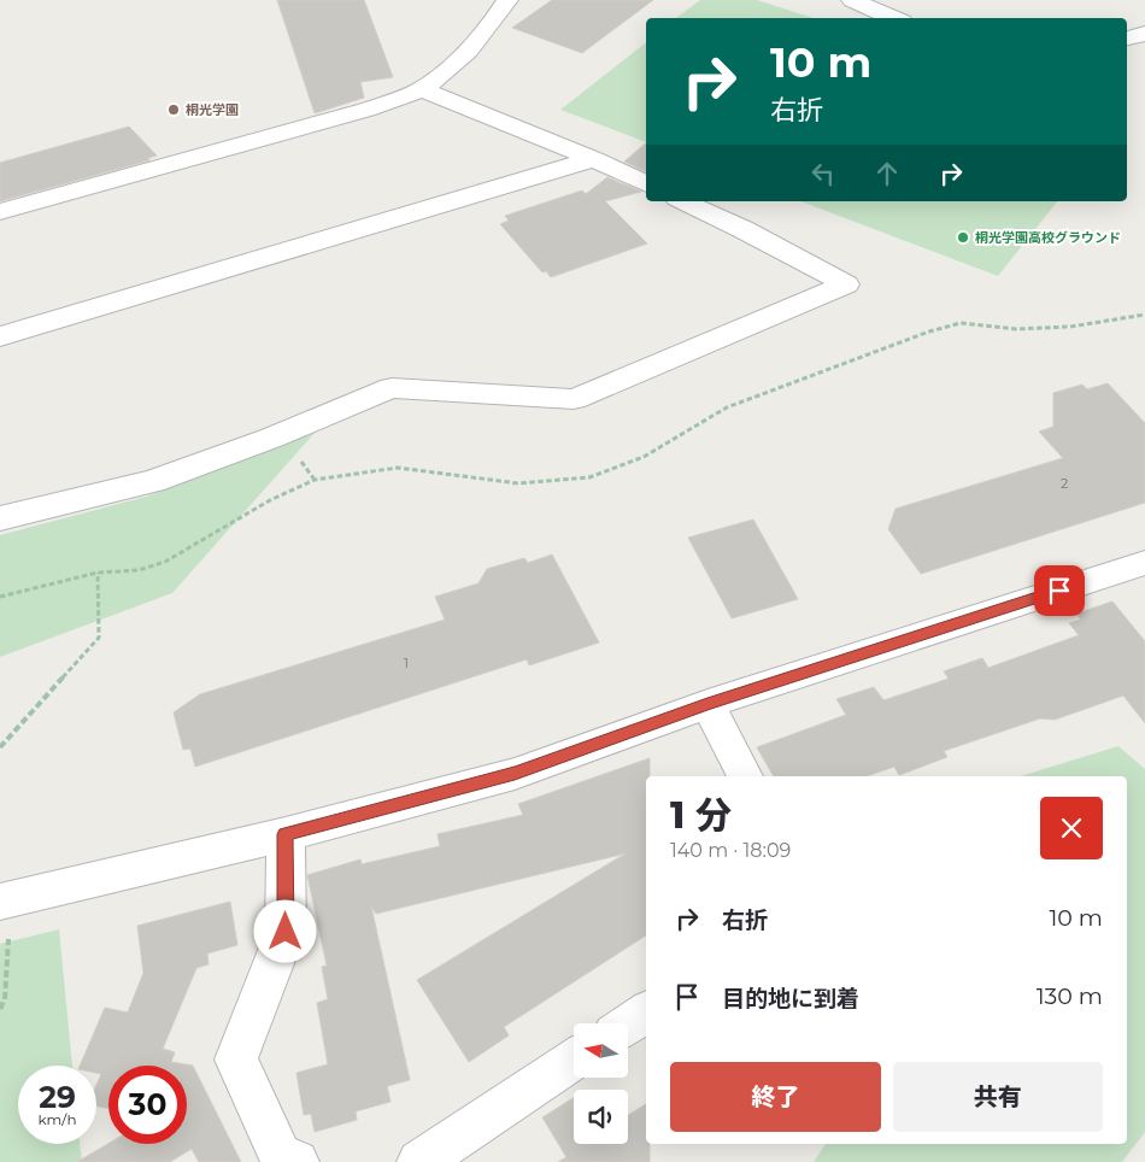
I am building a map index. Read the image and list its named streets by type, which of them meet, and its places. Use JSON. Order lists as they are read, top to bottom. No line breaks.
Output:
{"places":["桐光学園","桐光学園高校グラウンド"],"house_numbers":["2","1"],"north":"left","page":{"turn":["10 m","右折"],"heading":["1 分","140 m · 18:09"],"list":[{"name":"右折","value":"10 m"},{"name":"目的地に到着","value":"130 m"}],"buttons":["終了","共有"],"speed":"29 km/h","limit":"30"}}
